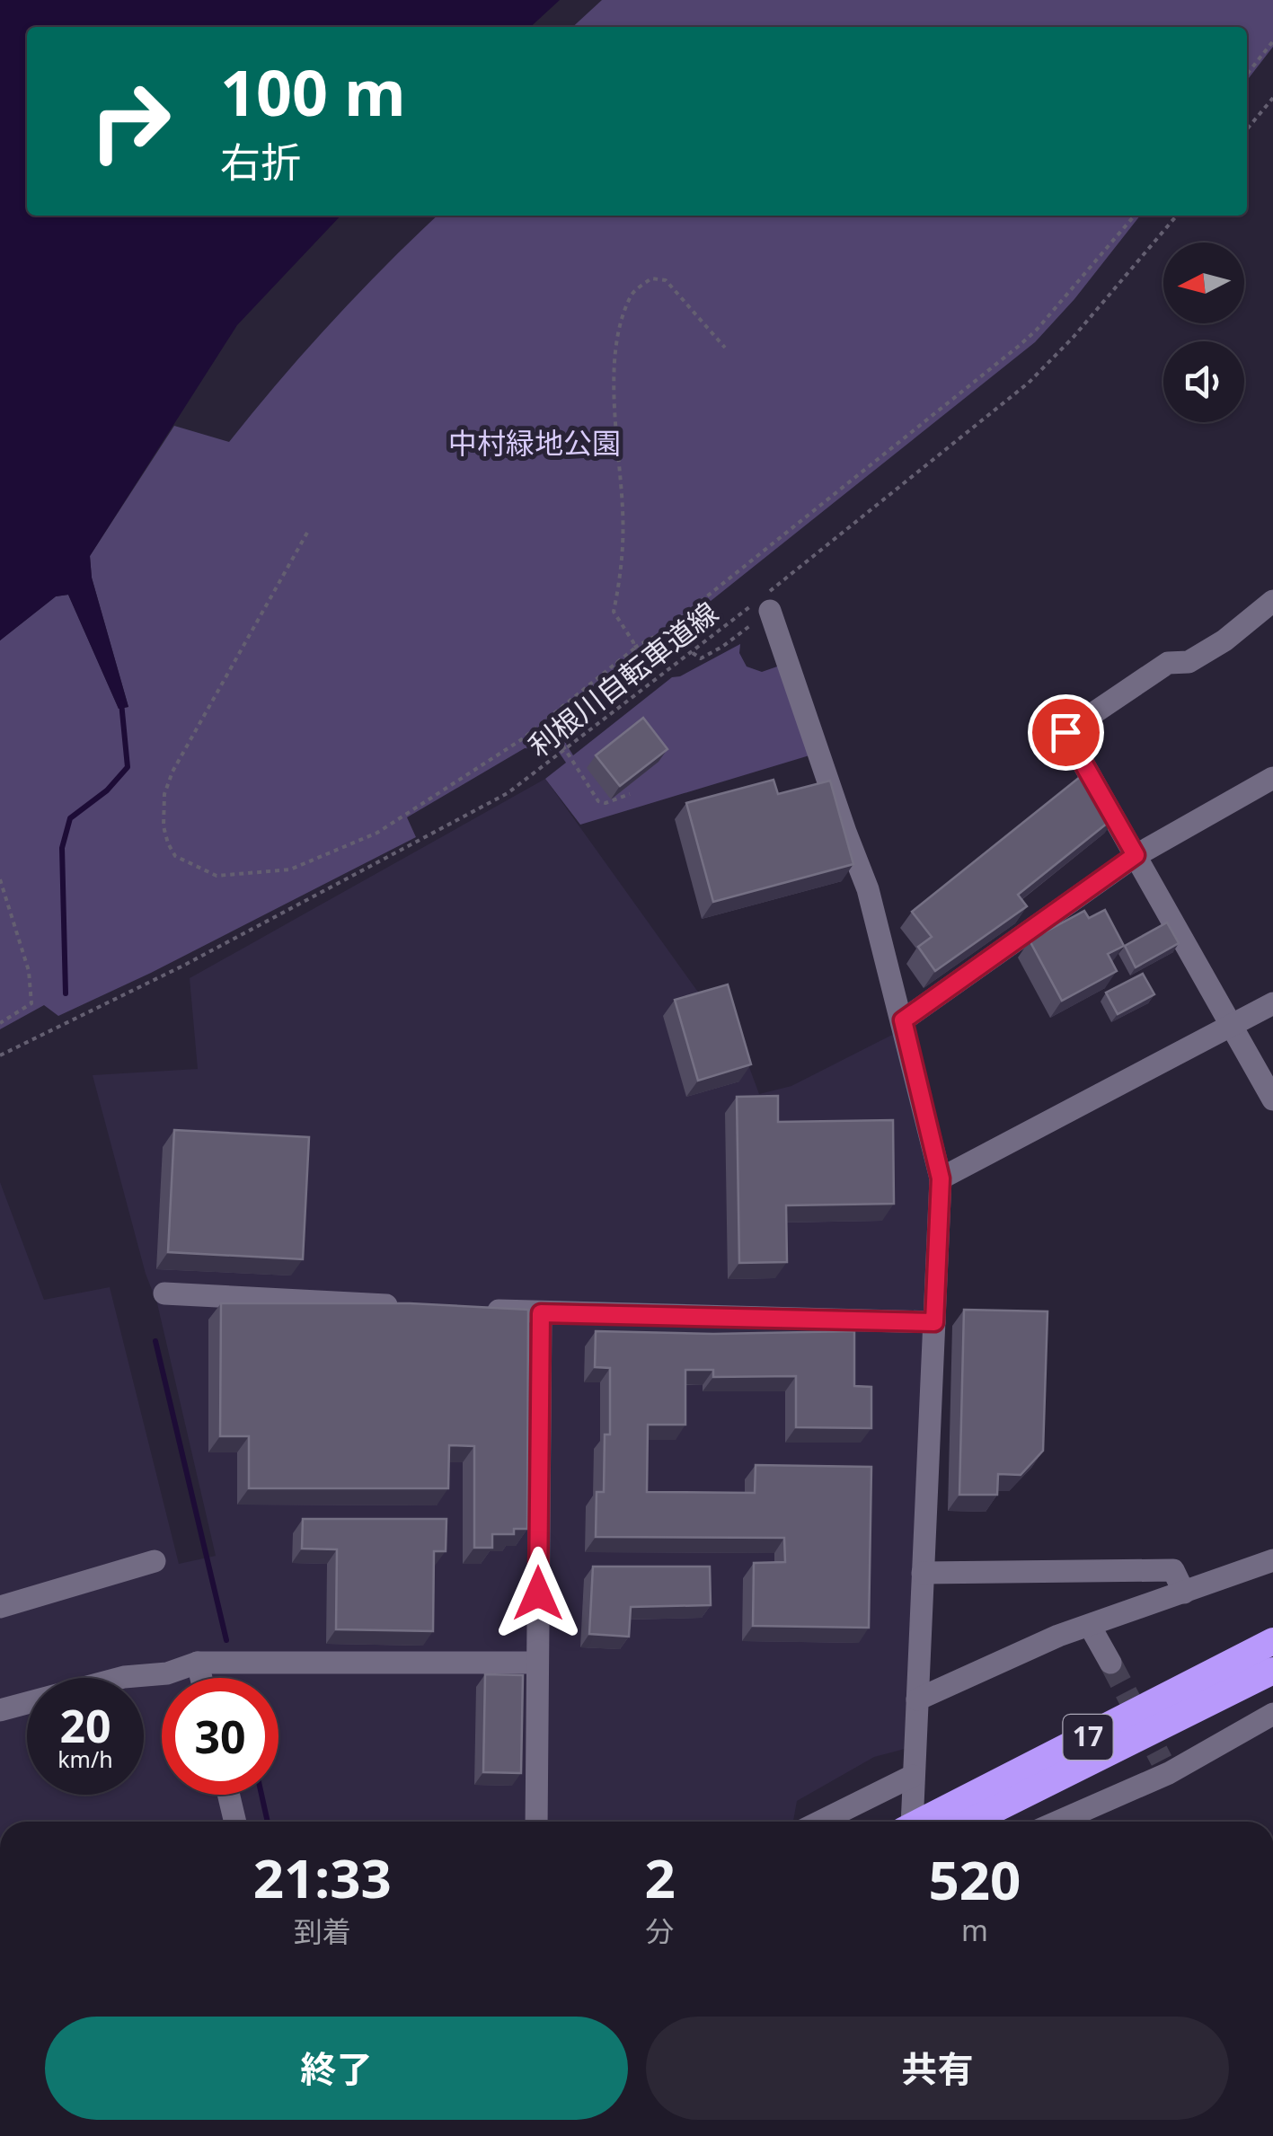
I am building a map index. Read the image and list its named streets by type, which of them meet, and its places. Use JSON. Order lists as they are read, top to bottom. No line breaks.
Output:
{"streets":{"highway":["17"],"path":["利根川自転車道線"]},"parks":["中村緑地公園"],"north":"left","page":{"turn":["100 m","右折"],"speed":"20 km/h","limit":"30","eta":["21:33","到着","2","分","520","m"],"buttons":["終了","共有"]}}
